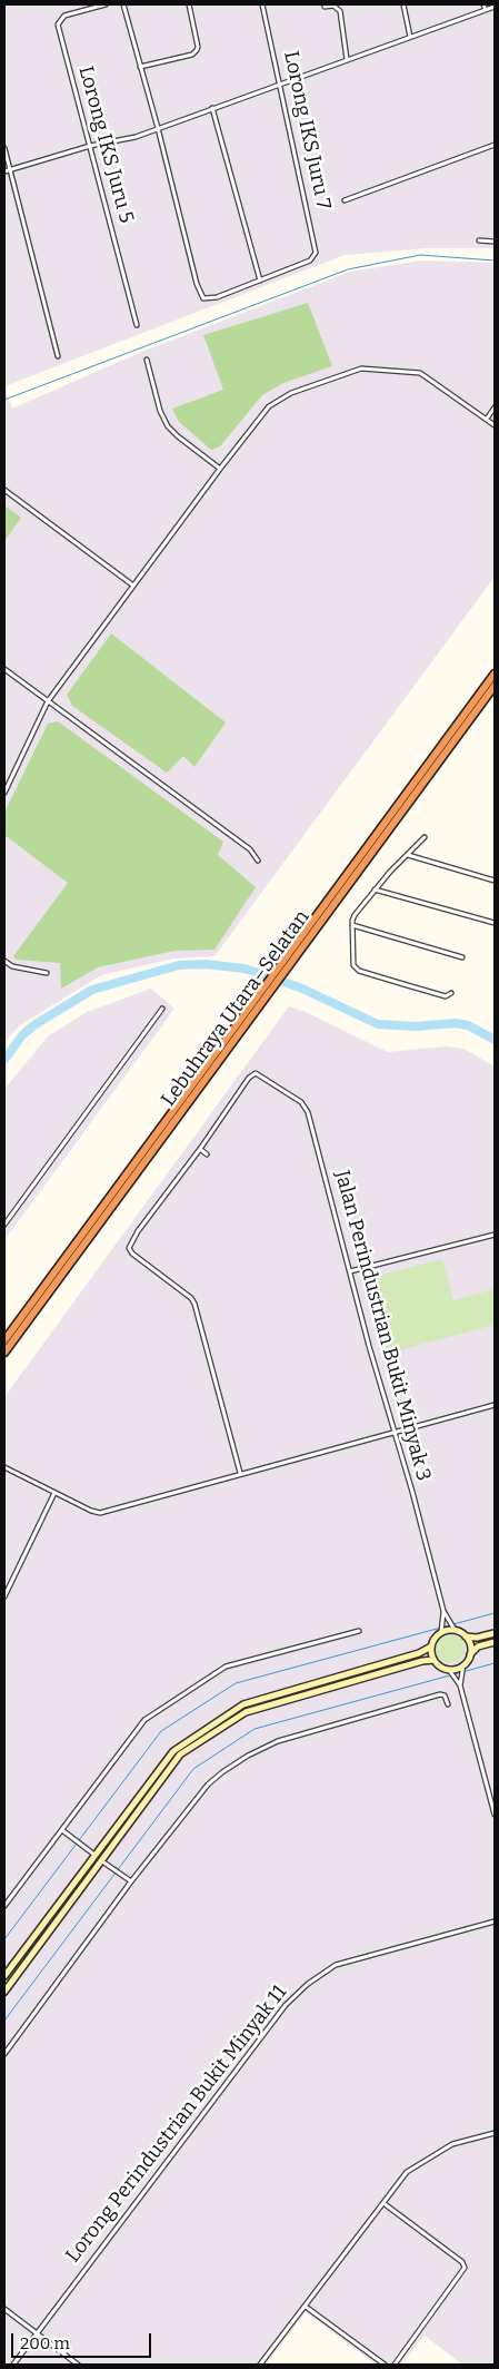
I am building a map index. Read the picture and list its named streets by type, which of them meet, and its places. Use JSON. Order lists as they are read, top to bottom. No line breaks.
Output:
{"streets":{"highway":["Lebuhraya Utara–Selatan"],"street":["Lorong IKS Juru 7","Lorong IKS Juru 5","Jalan Perindustrian Bukit Minyak 3","Lorong Perindustrian Bukit Minyak 11"]},"scale_bar":"200 m"}
